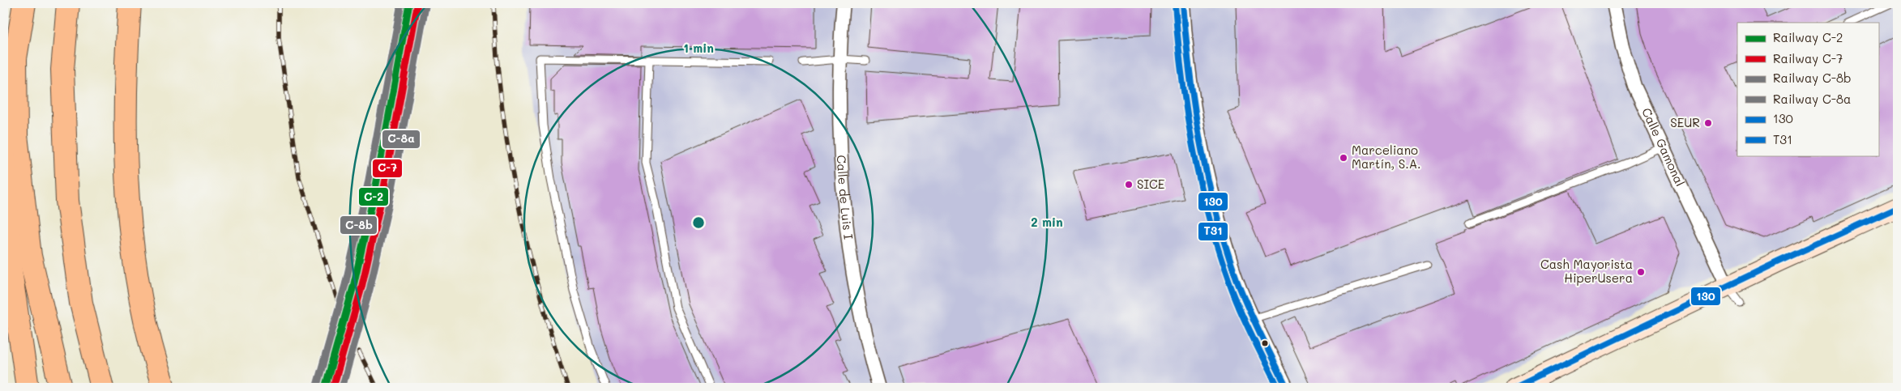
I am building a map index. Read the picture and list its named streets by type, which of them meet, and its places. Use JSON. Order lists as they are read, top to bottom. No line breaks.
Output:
{"streets":{"street":["Calle Gamonal","Calle de Luis I"]},"places":["SEUR","Marceliano Martín, S.A.","SICE","Cash Mayorista HiperUsera"],"lines":["rail line C-2","rail line C-8b","transit line 130","transit line T31","rail line C-7","rail line C-8a"],"legend":["Railway C-2","Railway C-7","Railway C-8b","Railway C-8a","130","T31"],"rings":["1 min","2 min"]}
